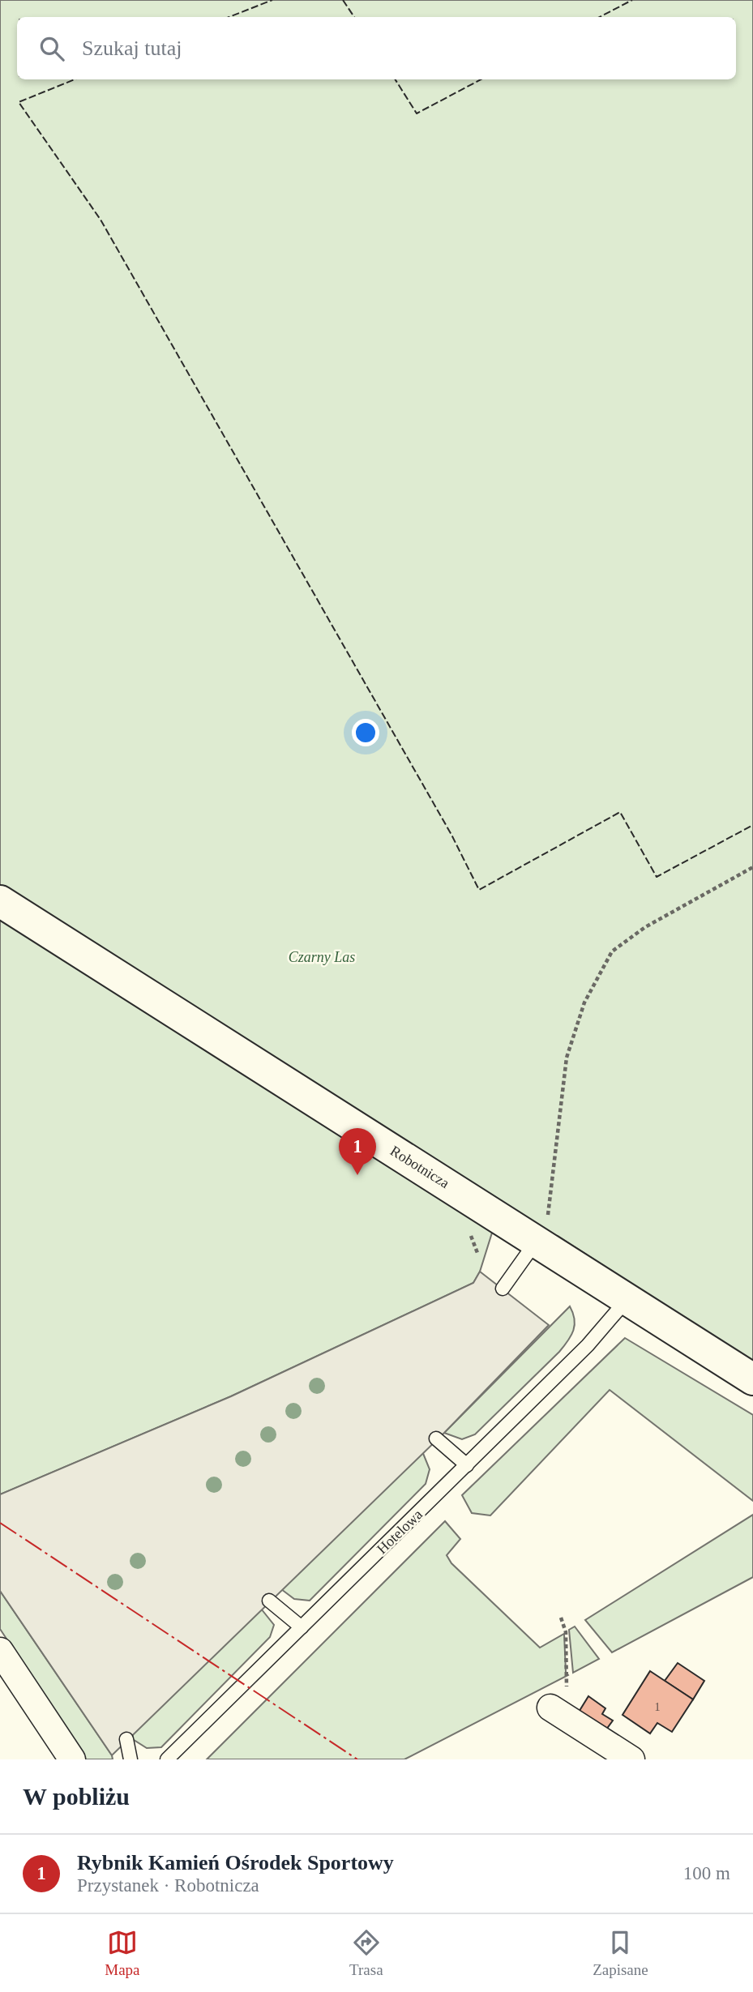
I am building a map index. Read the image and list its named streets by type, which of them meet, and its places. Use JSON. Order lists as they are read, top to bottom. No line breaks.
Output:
{"streets":{"street":["Robotnicza"],"lane":["Hotelowa"]},"crossings":[["Robotnicza","Hotelowa"]],"parks":["Czarny Las"],"house_numbers":["1"],"page":{"search":"Szukaj tutaj","pins":"1","heading":"W pobliżu","list":[{"mark":"1","name":"Rybnik Kamień Ośrodek Sportowy","note":"Przystanek · Robotnicza","value":"100 m"}],"nav":["Mapa","Trasa","Zapisane"]}}
